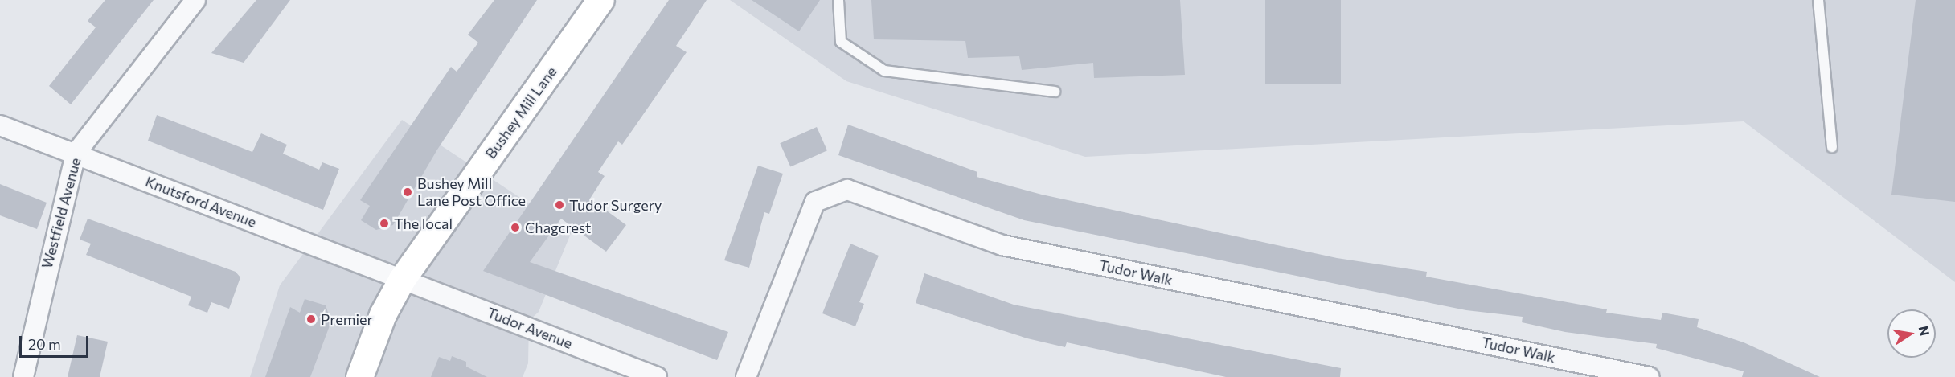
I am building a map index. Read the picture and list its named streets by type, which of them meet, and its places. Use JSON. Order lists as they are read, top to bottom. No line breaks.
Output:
{"streets":{"street":["Bushey Mill Lane","Knutsford Avenue","Westfield Avenue","Tudor Walk","Tudor Avenue"]},"crossings":[["Bushey Mill Lane","Knutsford Avenue"],["Bushey Mill Lane","Tudor Avenue"],["Knutsford Avenue","Westfield Avenue"],["Knutsford Avenue","Tudor Avenue"]],"places":["Bushey Mill Lane Post Office","Tudor Surgery","The local","Chagcrest","Premier"],"scale_bar":"20 m","north":"right"}
